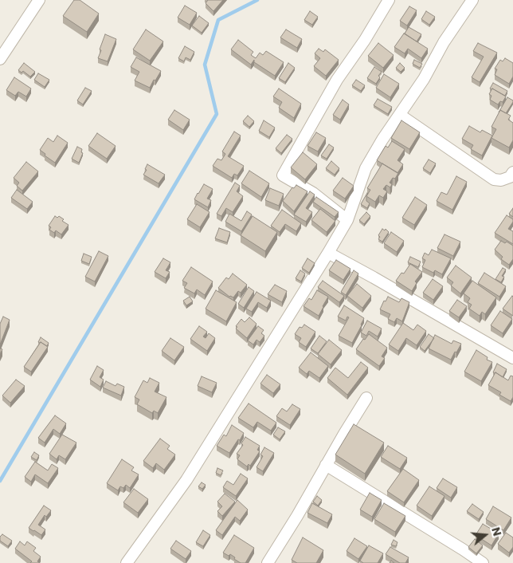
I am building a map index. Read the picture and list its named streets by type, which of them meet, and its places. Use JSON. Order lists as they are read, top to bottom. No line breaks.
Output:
{"north":"right"}
